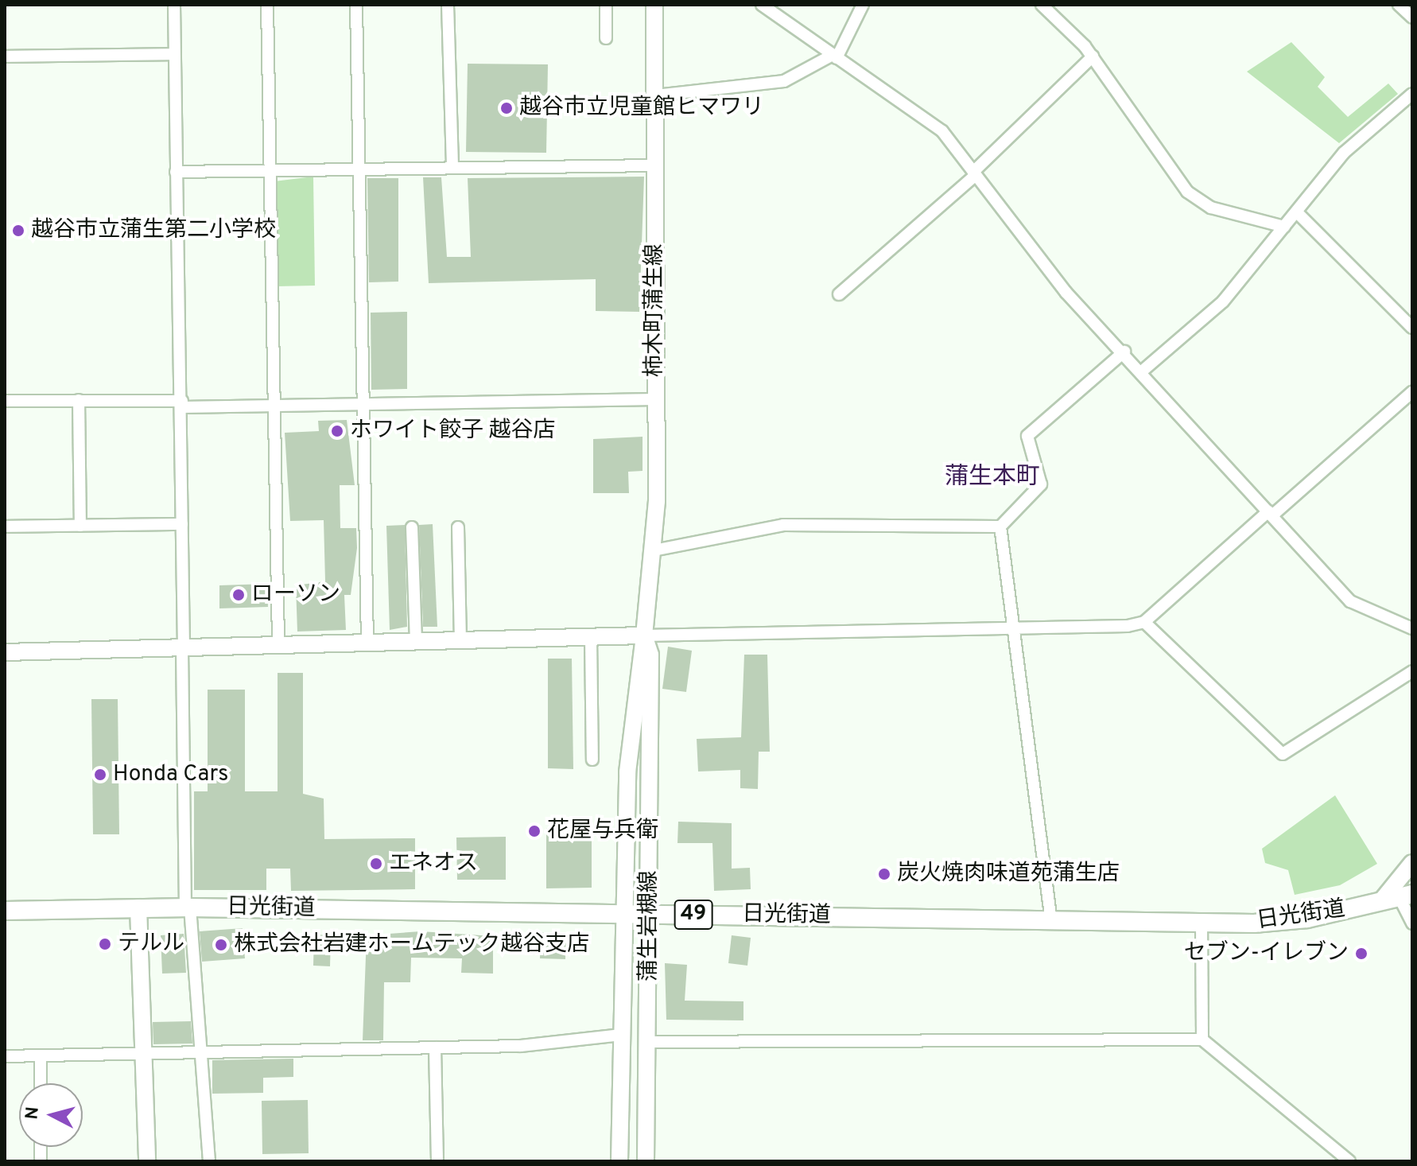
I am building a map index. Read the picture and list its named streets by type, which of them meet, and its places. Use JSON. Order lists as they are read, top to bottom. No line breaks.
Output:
{"streets":{"main road":["柿木町蒲生線","日光街道","49","蒲生岩槻線"]},"crossings":[["柿木町蒲生線","蒲生岩槻線"],["日光街道","蒲生岩槻線"]],"districts":["蒲生本町"],"places":["越谷市立児童館ヒマワリ","越谷市立蒲生第二小学校","ホワイト餃子 越谷店","ローソン","Honda Cars","花屋与兵衛","エネオス","炭火焼肉味道苑蒲生店","テルル","株式会社岩建ホームテック越谷支店","セブン-イレブン"],"north":"left"}
